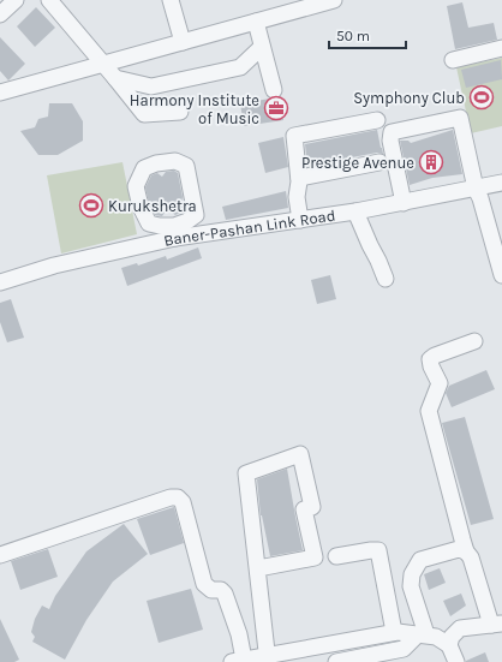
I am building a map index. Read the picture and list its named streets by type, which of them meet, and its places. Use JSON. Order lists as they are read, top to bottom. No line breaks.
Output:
{"streets":{"street":["Baner-Pashan Link Road"]},"places":{"sports":["Symphony Club","Kurukshetra"],"office":["Harmony Institute of Music"],"building":["Prestige Avenue"]},"scale_bar":"50 m"}
